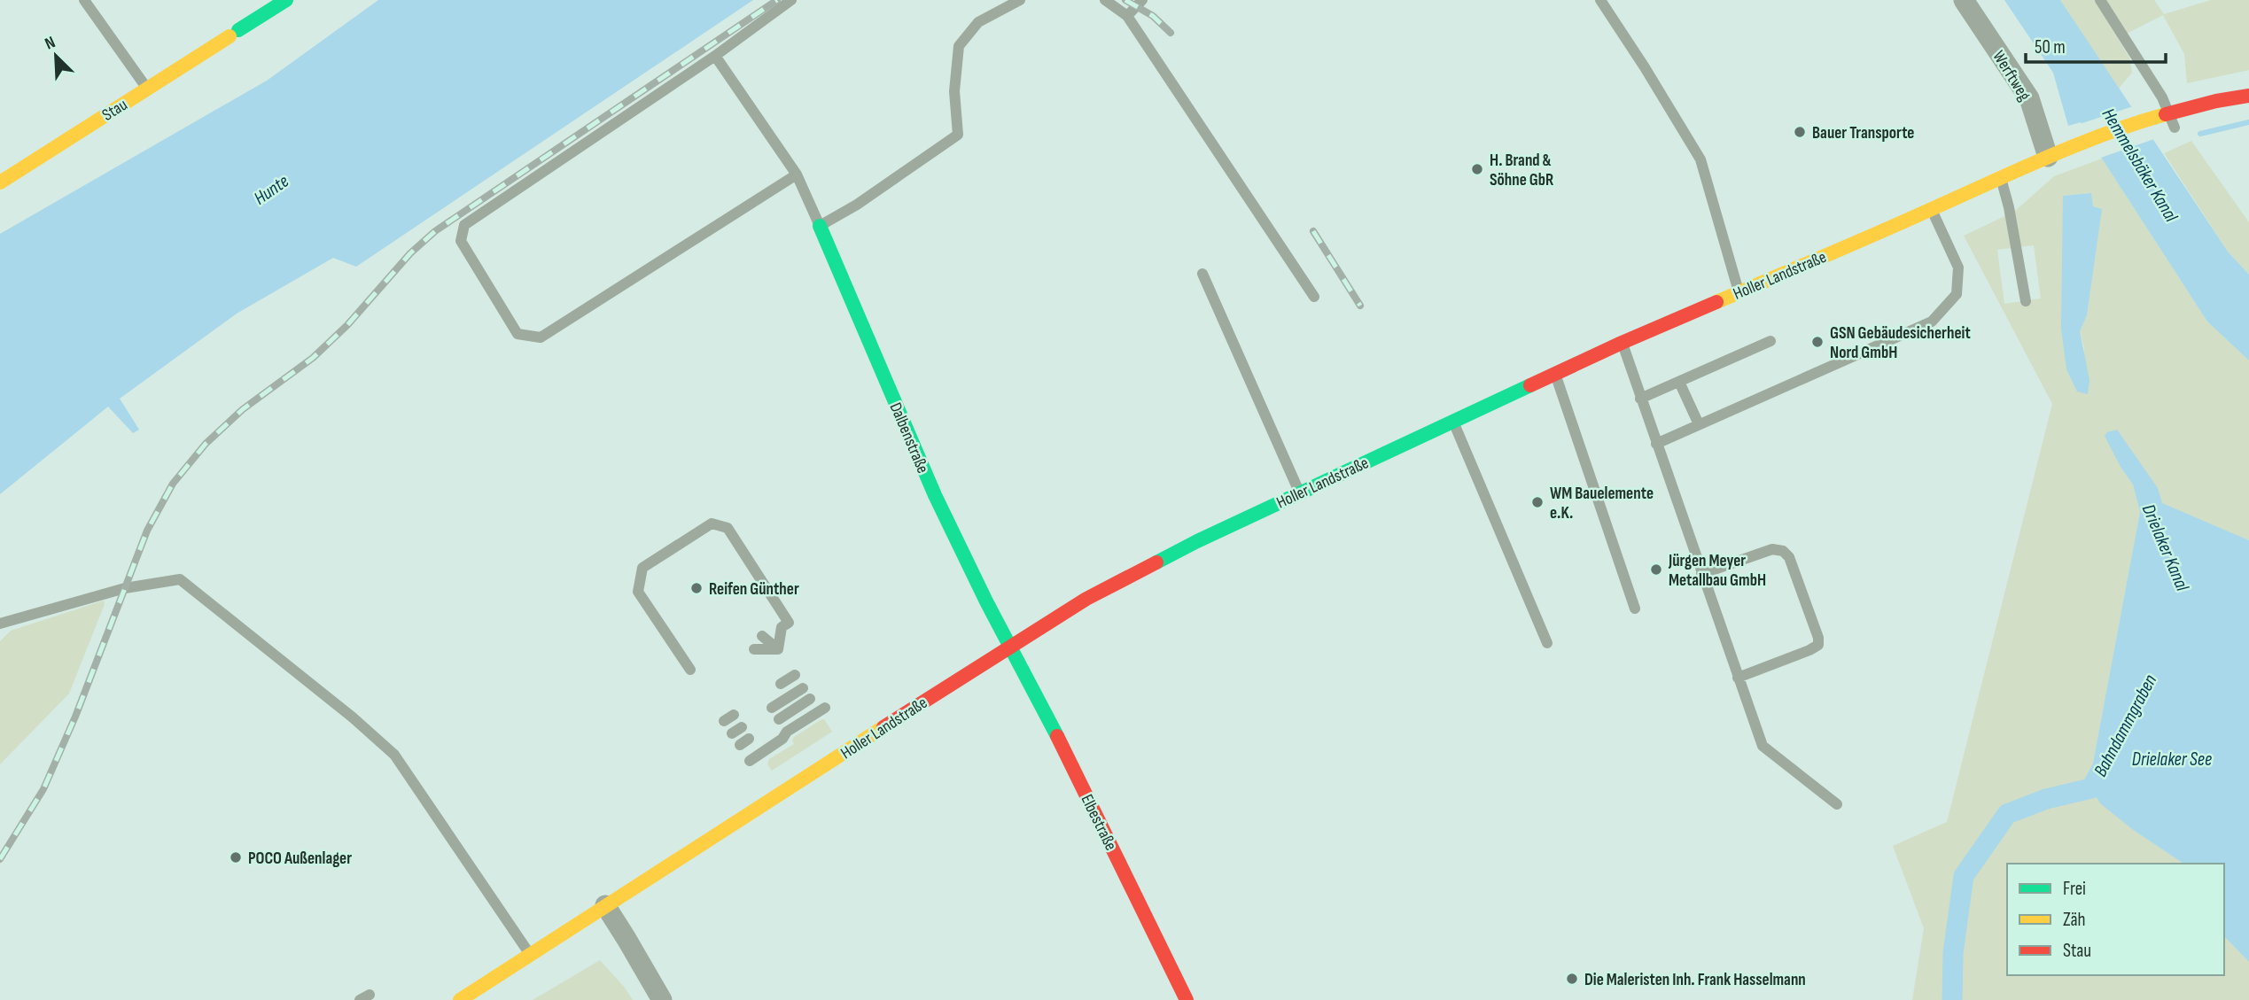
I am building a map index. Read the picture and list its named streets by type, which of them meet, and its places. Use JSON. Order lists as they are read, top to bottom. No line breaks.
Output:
{"streets":{"main road":["Stau","Holler Landstraße","Dalbenstraße","Elbestraße"],"street":["Werftweg"]},"crossings":[["Werftweg","Holler Landstraße"],["Holler Landstraße","Dalbenstraße"],["Holler Landstraße","Elbestraße"],["Dalbenstraße","Elbestraße"]],"water":["Hemmelsbäker Kanal","Hunte","Drielaker Kanal","Bahndammgraben","Drielaker See"],"places":["Bauer Transporte","H. Brand & Söhne GbR","GSN Gebäudesicherheit Nord GmbH","WM Bauelemente e.K.","Jürgen Meyer Metallbau GmbH","Reifen Günther","POCO Außenlager","Die Maleristen Inh. Frank Hasselmann"],"legend":["Frei","Zäh","Stau"],"scale_bar":"50 m","north":"top left"}
